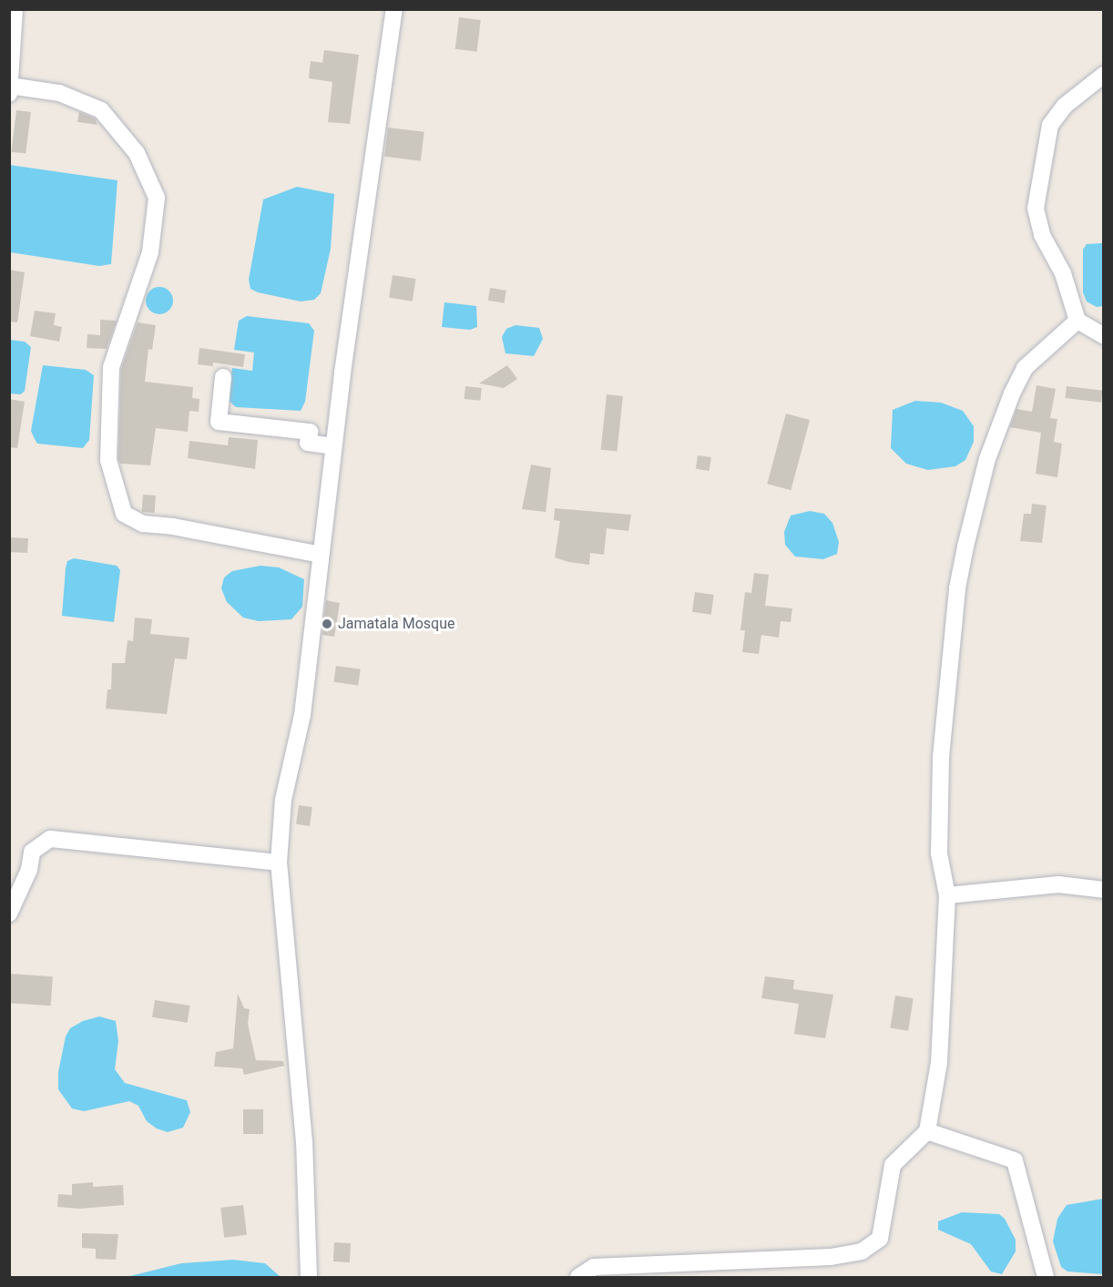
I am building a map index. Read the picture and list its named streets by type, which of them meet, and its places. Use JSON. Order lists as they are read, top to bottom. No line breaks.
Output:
{"places":["Jamatala Mosque"]}
